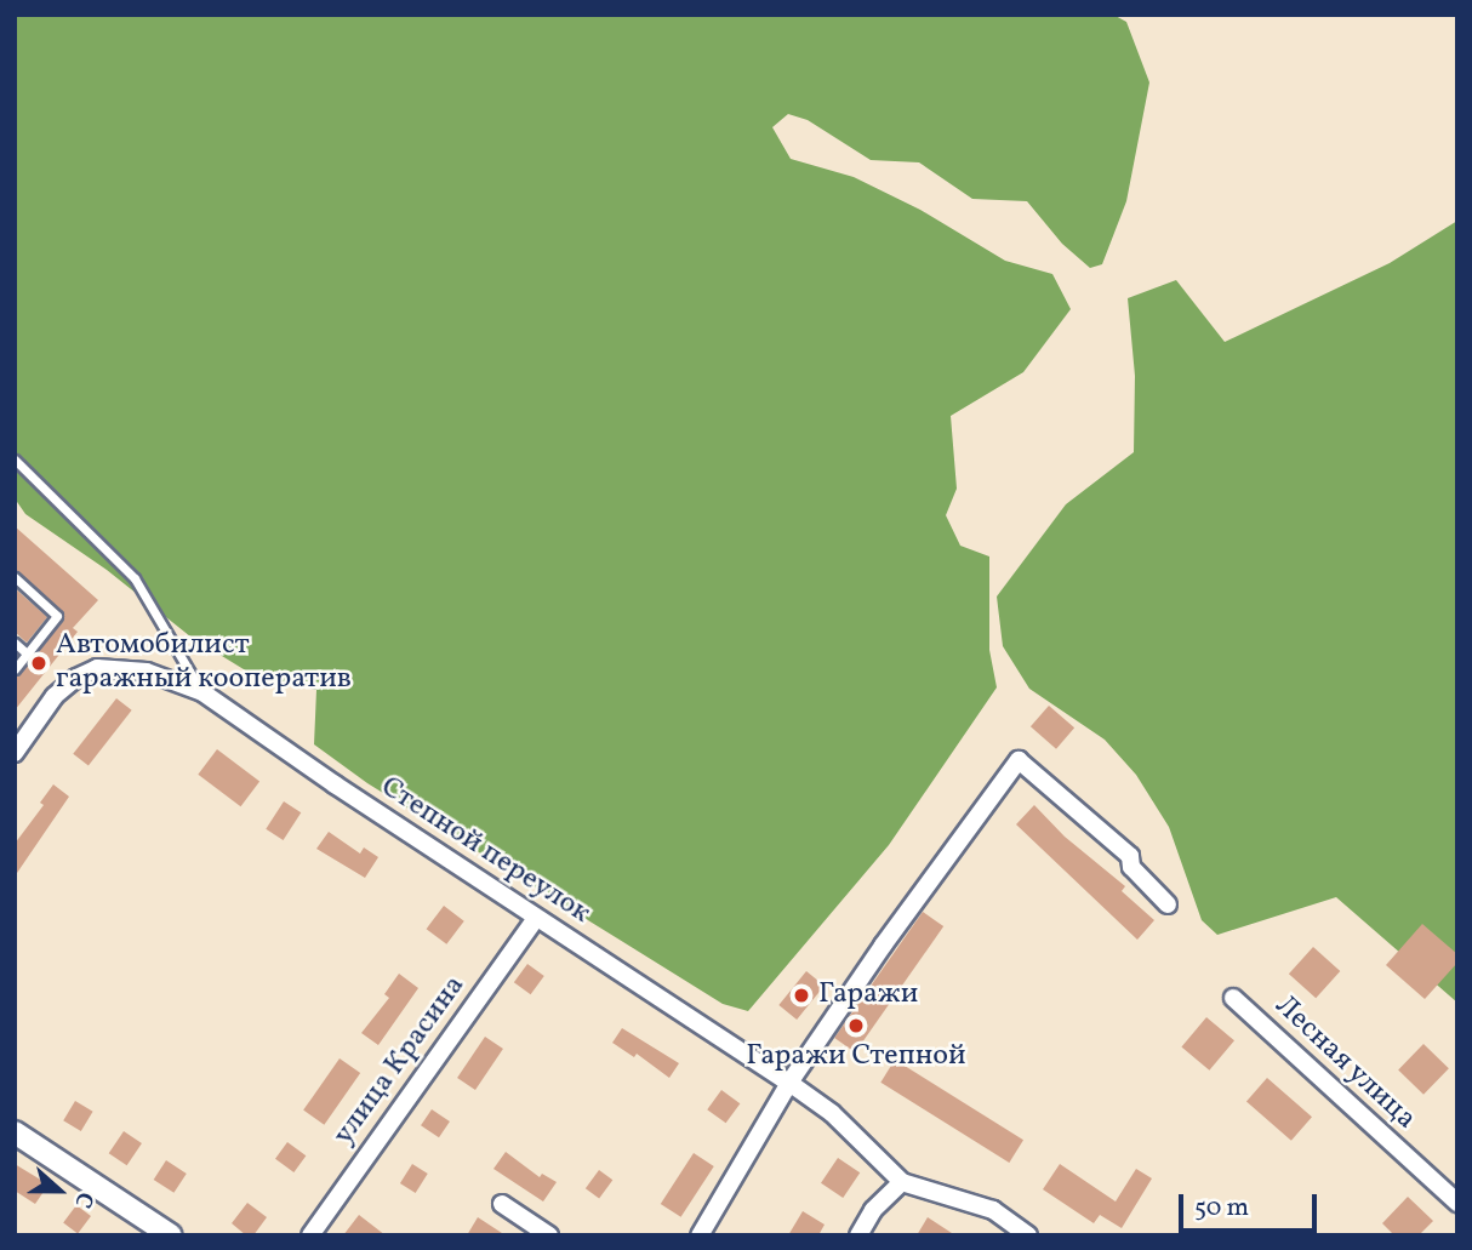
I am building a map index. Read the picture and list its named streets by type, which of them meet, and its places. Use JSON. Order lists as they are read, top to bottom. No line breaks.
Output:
{"streets":{"street":["Степной переулок","улица Красина","Лесная улица"]},"crossings":[["Степной переулок","улица Красина"]],"places":["Автомобилист гаражный кооператив","Гаражи","Гаражи Степной"],"scale_bar":"50 m","north":"right"}
